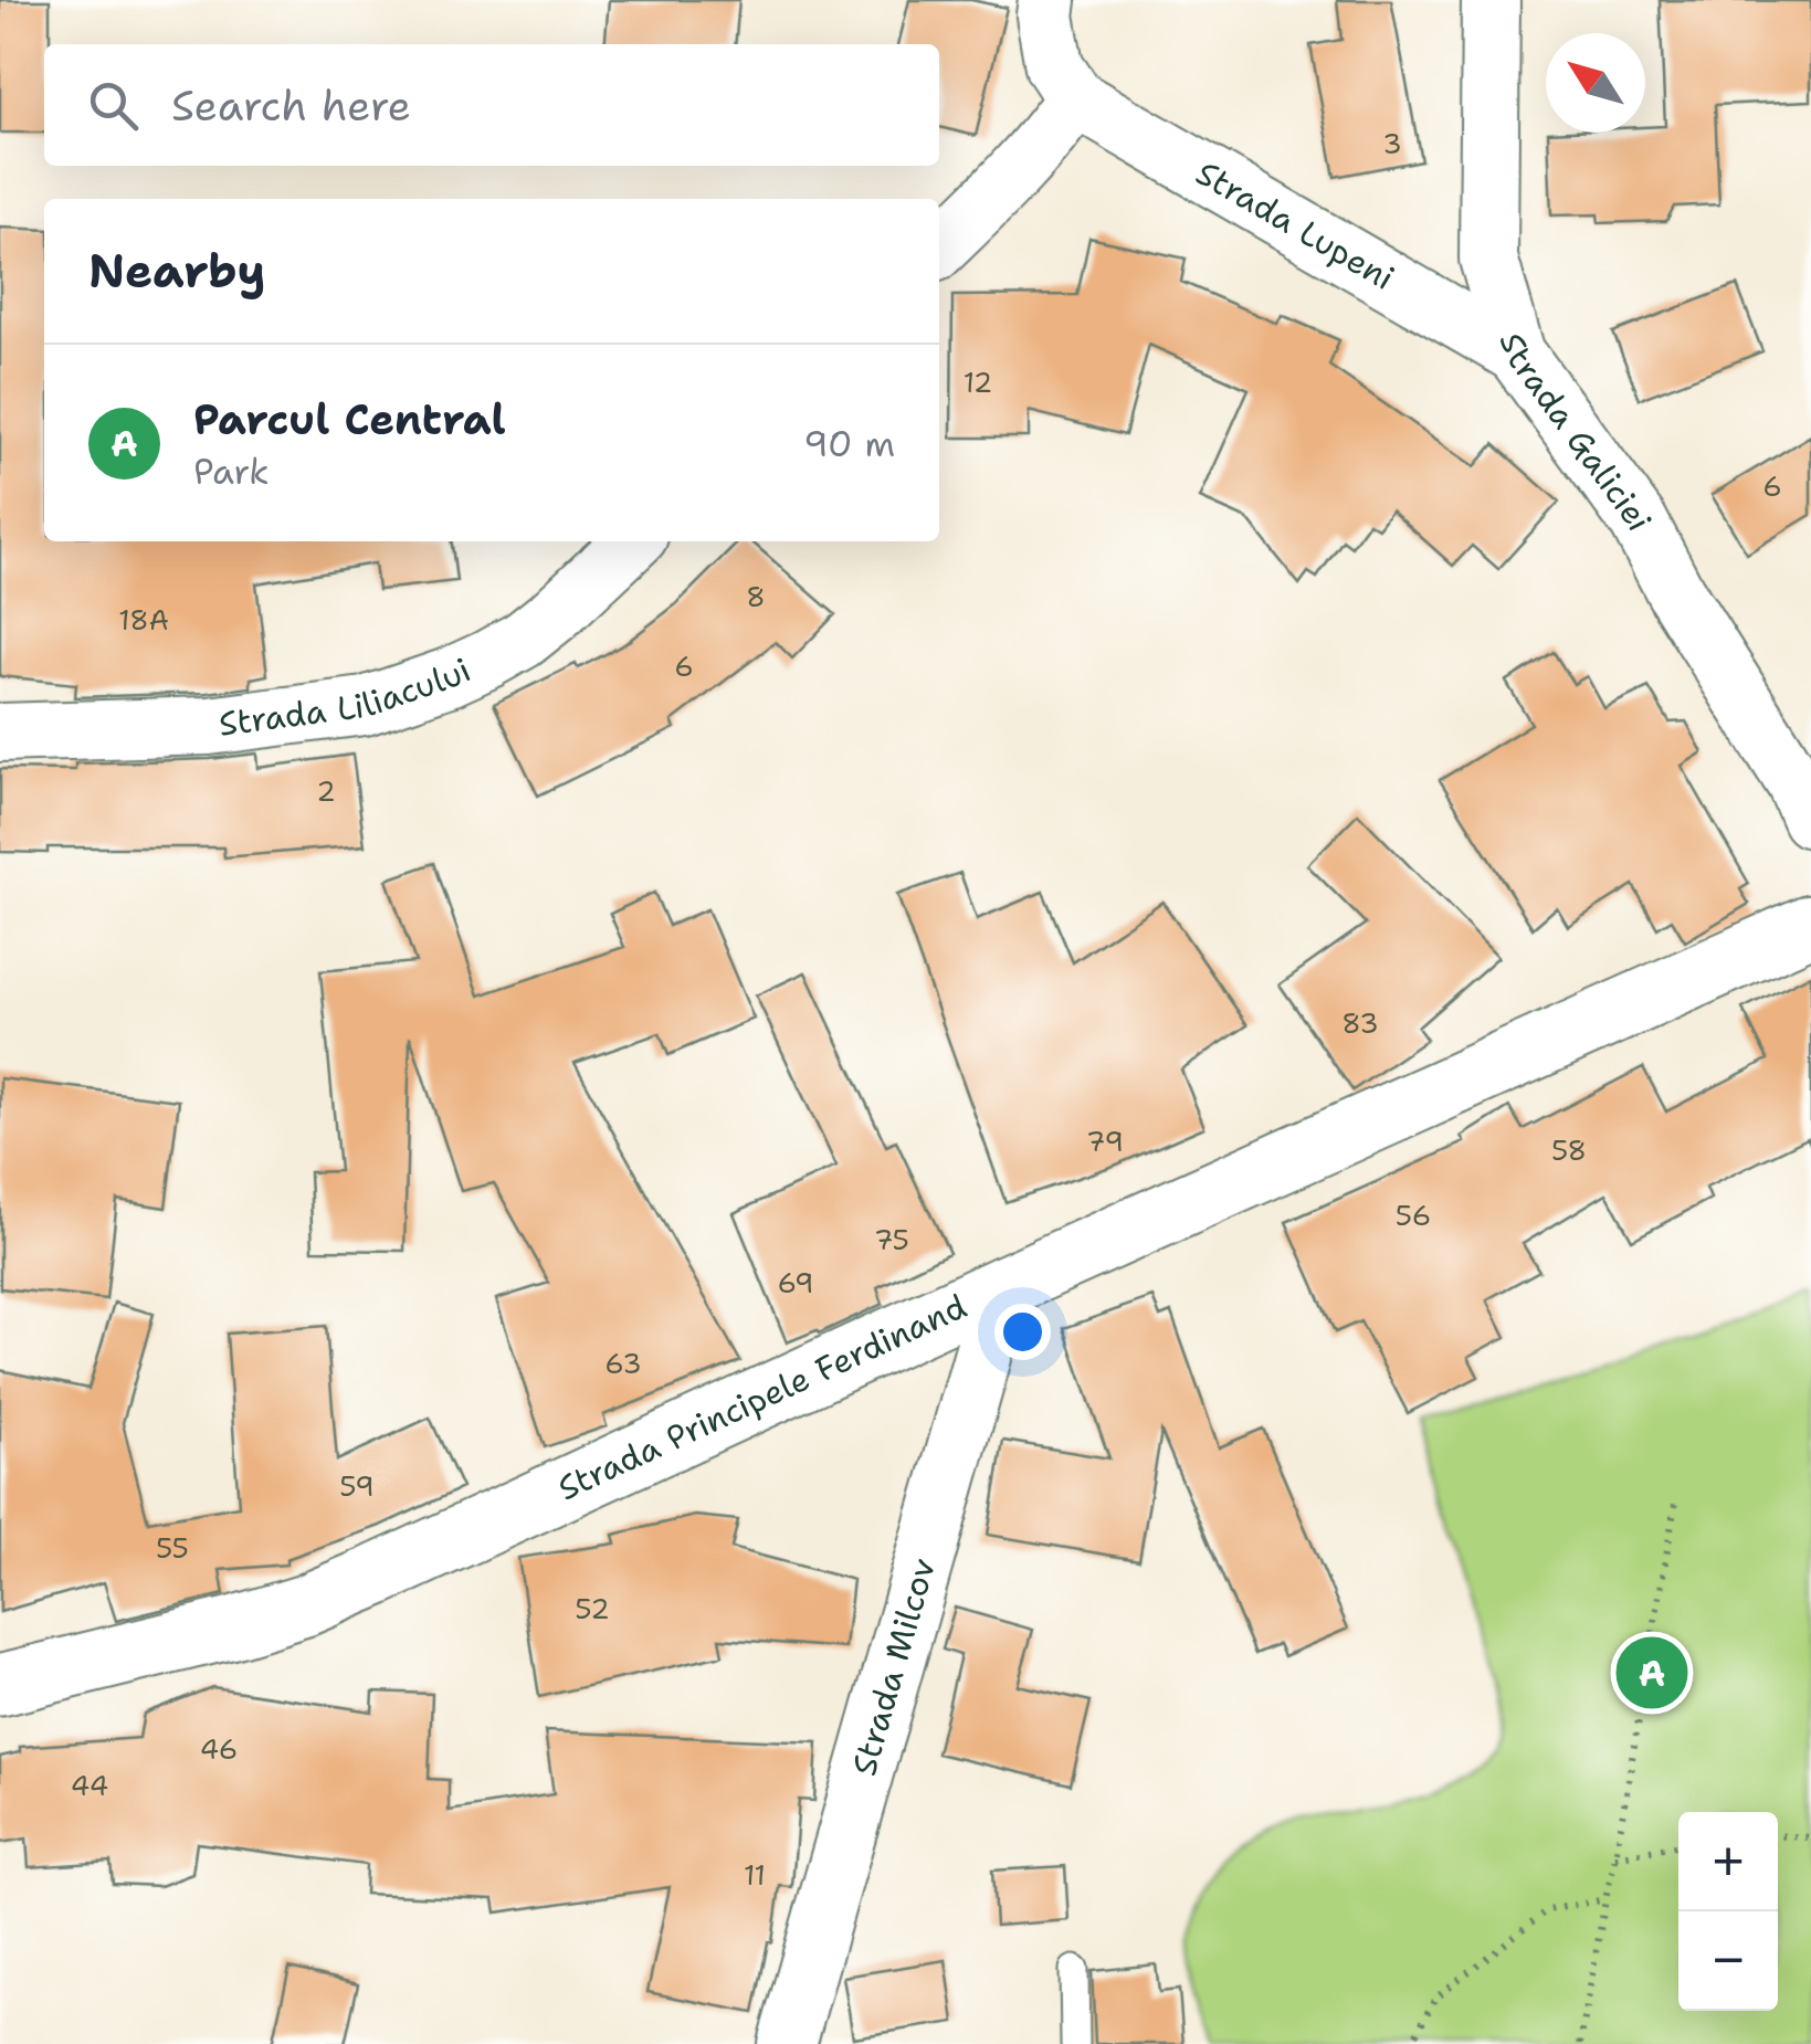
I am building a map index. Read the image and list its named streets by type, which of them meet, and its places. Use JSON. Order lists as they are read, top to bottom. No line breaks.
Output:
{"streets":{"street":["Strada Lupeni","Strada Galiciei","Strada Liliacului","Strada Principele Ferdinand","Strada Milcov"]},"crossings":[["Strada Lupeni","Strada Galiciei"],["Strada Principele Ferdinand","Strada Milcov"]],"house_numbers":["3","12","6","8","18A","6","2","83","79","58","56","75","69","63","59","55","52","46","44","11"],"north":"top left","page":{"search":"Search here","heading":"Nearby","list":[{"mark":"A","name":"Parcul Central","note":"Park","value":"90 m"}],"pins":"A","map_buttons":["+","−"]}}
